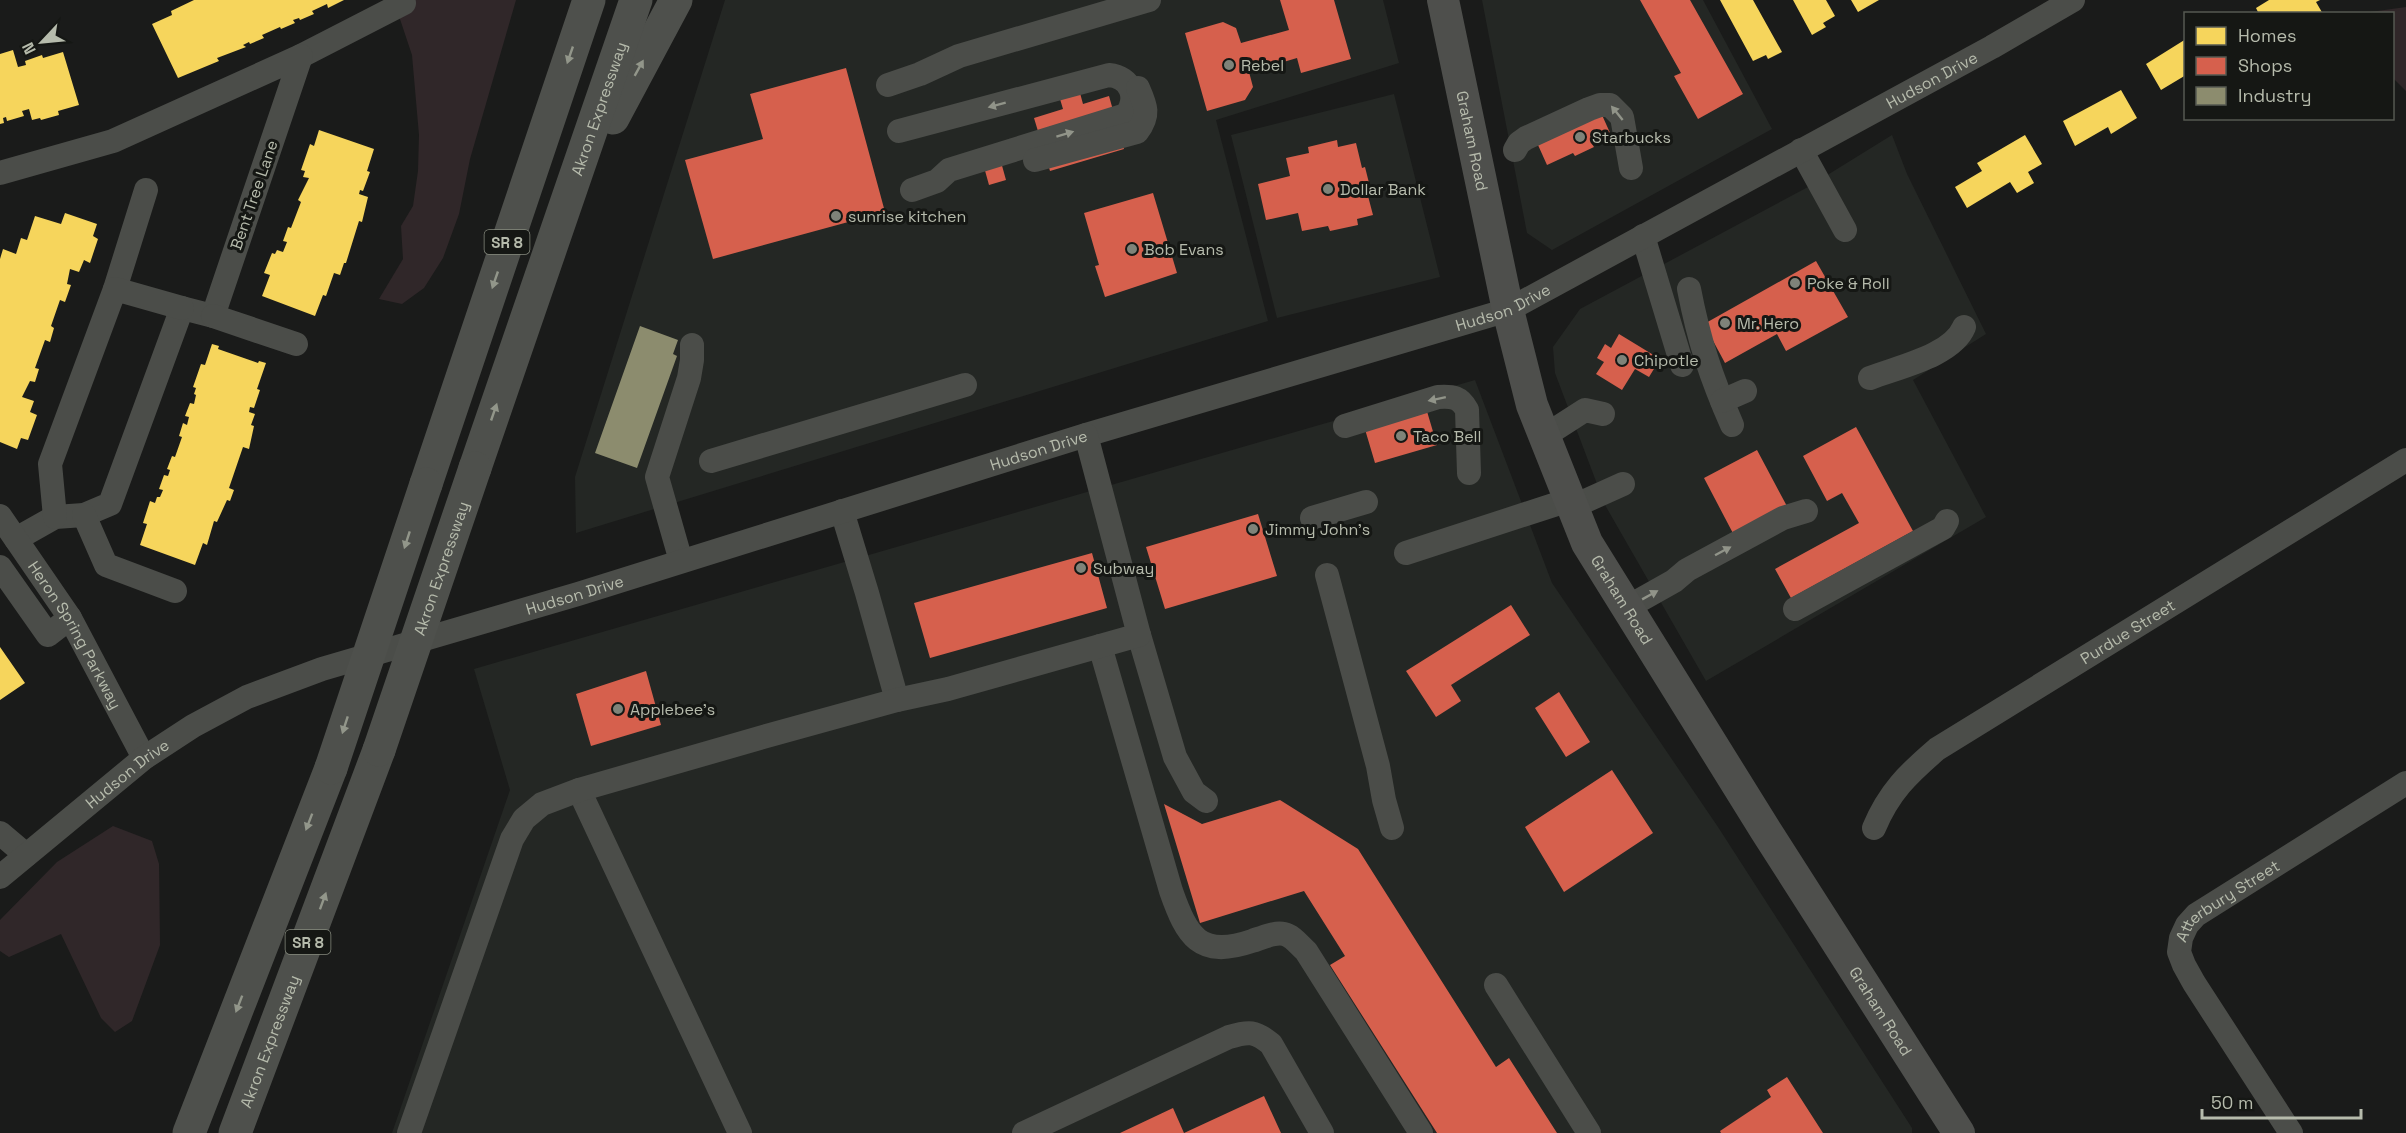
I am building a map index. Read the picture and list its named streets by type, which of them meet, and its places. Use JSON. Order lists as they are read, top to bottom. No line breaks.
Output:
{"streets":{"highway":["Akron Expressway","SR 8"],"main road":["Graham Road"],"street":["Hudson Drive","Bent Tree Lane","Purdue Street","Heron Spring Parkway","Atterbury Street"]},"crossings":[["Hudson Drive","Graham Road"],["Hudson Drive","Heron Spring Parkway"]],"places":["Rebel","Starbucks","Dollar Bank","sunrise kitchen","Bob Evans","Poke & Roll","Mr. Hero","Chipotle","Taco Bell","Jimmy John's","Subway","Applebee's"],"legend":["Homes","Shops","Industry"],"scale_bar":"50 m","north":"bottom left"}
